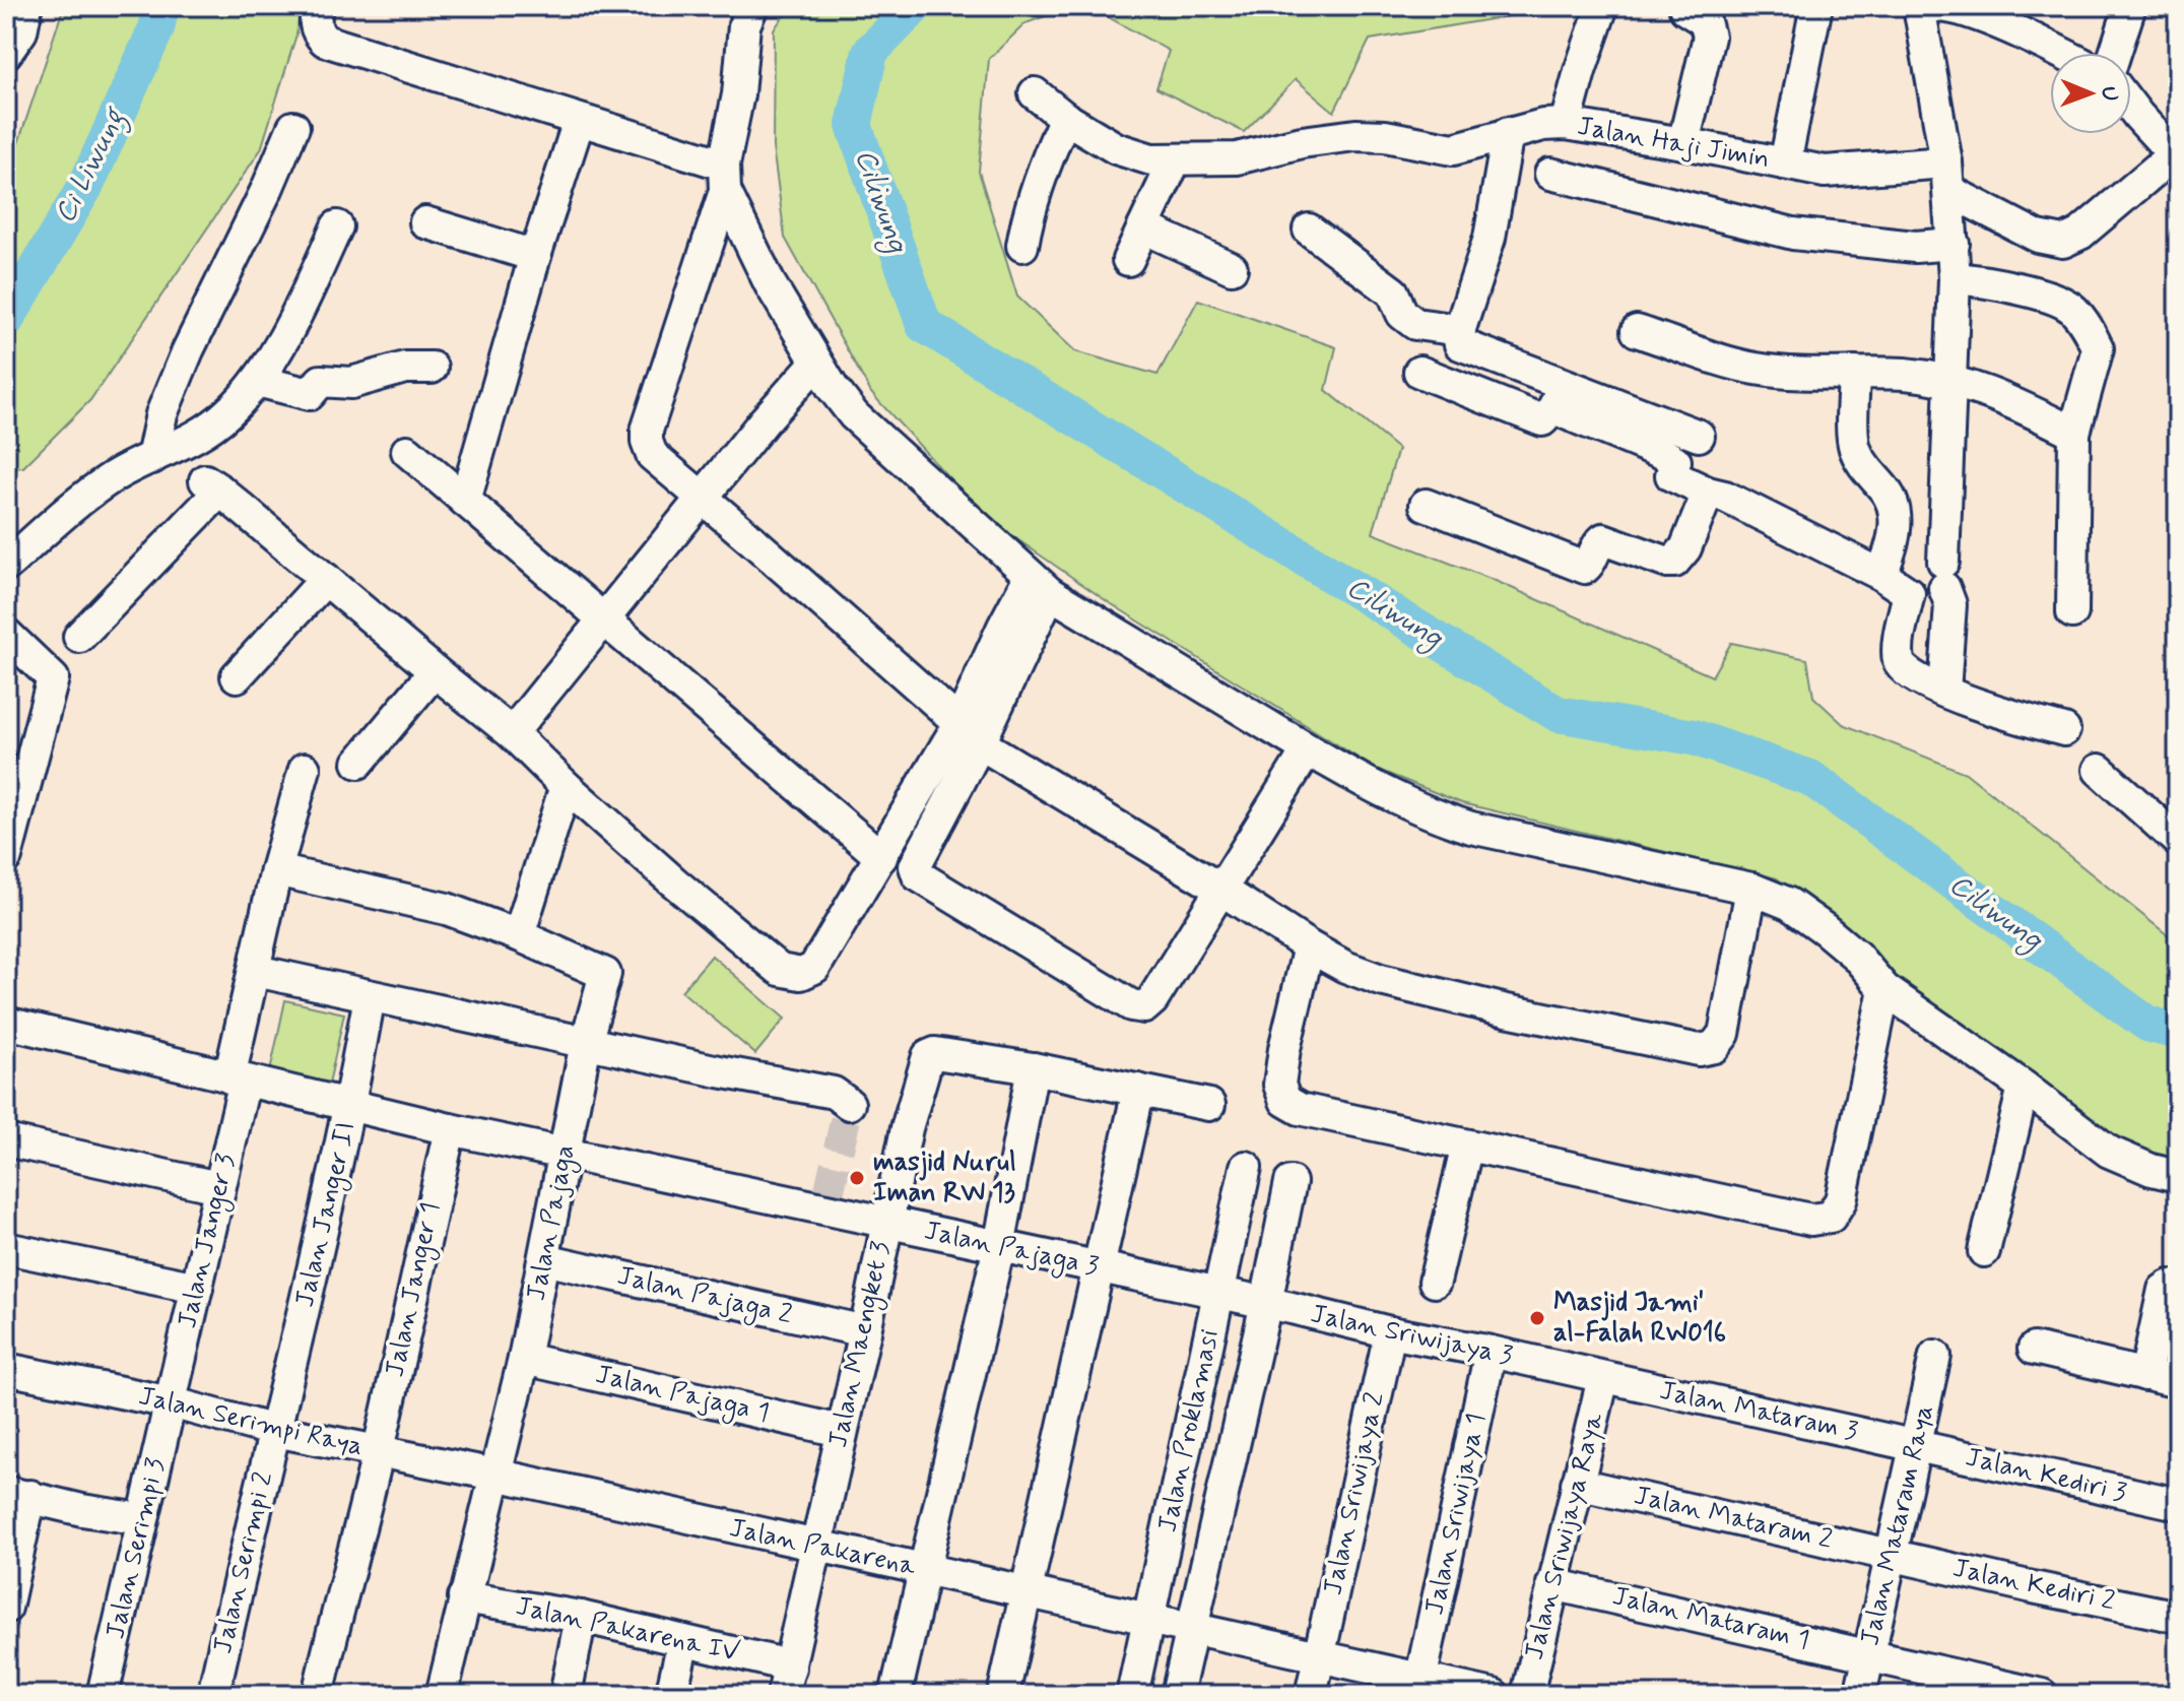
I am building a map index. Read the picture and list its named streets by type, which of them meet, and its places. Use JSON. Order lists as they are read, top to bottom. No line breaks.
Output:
{"streets":{"street":["Jalan Haji Jimin","Jalan Janger II","Jalan Pajaga","Jalan Janger 3","Jalan Pajaga 3","Jalan Janger 1","Jalan Pajaga 2","Jalan Sriwijaya 3","Jalan Maengket 3","Jalan Pajaga 1","Jalan Mataram 3","Jalan Serimpi Raya","Jalan Proklamasi","Jalan Kediri 3","Jalan Sriwijaya 2","Jalan Sriwijaya 1","Jalan Mataram 2","Jalan Mataram Raya","Jalan Sriwijaya Raya","Jalan Pakarena","Jalan Serimpi 3","Jalan Serimpi 2","Jalan Kediri 2","Jalan Mataram 1","Jalan Pakarena IV"]},"crossings":[["Jalan Janger II","Jalan Pajaga 3"],["Jalan Janger II","Jalan Serimpi Raya"],["Jalan Janger II","Jalan Serimpi 2"],["Jalan Pajaga","Jalan Janger 3"],["Jalan Pajaga","Jalan Pajaga 3"],["Jalan Pajaga","Jalan Pajaga 2"],["Jalan Pajaga","Jalan Pajaga 1"],["Jalan Pajaga","Jalan Serimpi Raya"],["Jalan Pajaga","Jalan Pakarena"],["Jalan Pajaga","Jalan Pakarena IV"],["Jalan Janger 3","Jalan Pajaga 3"],["Jalan Janger 3","Jalan Serimpi Raya"],["Jalan Janger 3","Jalan Serimpi 3"],["Jalan Pajaga 3","Jalan Janger 1"],["Jalan Pajaga 3","Jalan Sriwijaya 3"],["Jalan Pajaga 3","Jalan Maengket 3"],["Jalan Pajaga 3","Jalan Proklamasi"],["Jalan Janger 1","Jalan Serimpi Raya"],["Jalan Pajaga 2","Jalan Maengket 3"],["Jalan Sriwijaya 3","Jalan Mataram 3"],["Jalan Sriwijaya 3","Jalan Proklamasi"],["Jalan Sriwijaya 3","Jalan Sriwijaya 2"],["Jalan Sriwijaya 3","Jalan Sriwijaya 1"],["Jalan Sriwijaya 3","Jalan Sriwijaya Raya"],["Jalan Maengket 3","Jalan Pajaga 1"],["Jalan Maengket 3","Jalan Pakarena"],["Jalan Maengket 3","Jalan Pakarena IV"],["Jalan Mataram 3","Jalan Kediri 3"],["Jalan Mataram 3","Jalan Mataram Raya"],["Jalan Mataram 3","Jalan Sriwijaya Raya"],["Jalan Serimpi Raya","Jalan Pakarena"],["Jalan Serimpi Raya","Jalan Serimpi 3"],["Jalan Serimpi Raya","Jalan Serimpi 2"],["Jalan Proklamasi","Jalan Pakarena"],["Jalan Kediri 3","Jalan Mataram Raya"],["Jalan Sriwijaya 2","Jalan Pakarena"],["Jalan Sriwijaya 1","Jalan Pakarena"],["Jalan Mataram 2","Jalan Mataram Raya"],["Jalan Mataram 2","Jalan Sriwijaya Raya"],["Jalan Mataram 2","Jalan Kediri 2"],["Jalan Mataram Raya","Jalan Kediri 2"],["Jalan Mataram Raya","Jalan Mataram 1"],["Jalan Sriwijaya Raya","Jalan Mataram 1"]],"water":["Ci Liwung","Ciliwung"],"places":["masjid Nurul Iman RW 13","Masjid Jami' al-Falah RW016"],"north":"right"}
